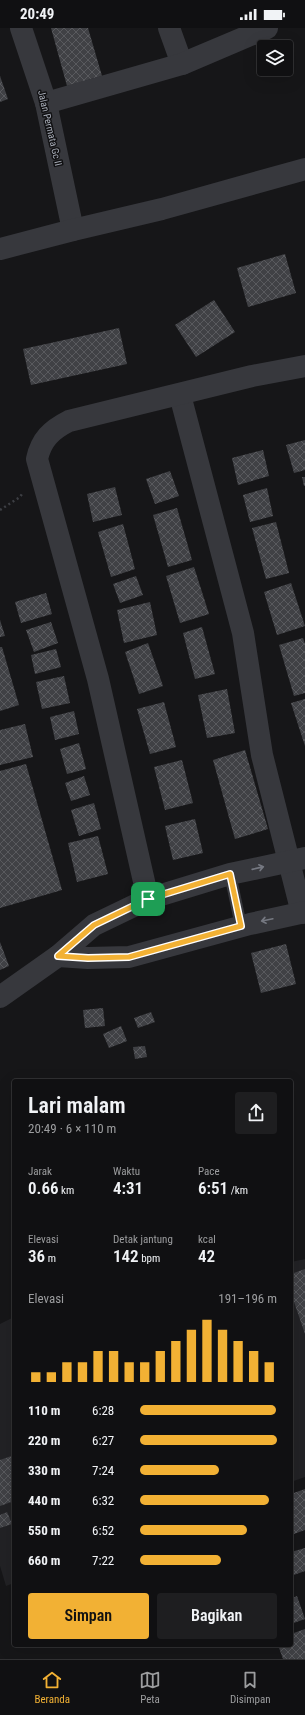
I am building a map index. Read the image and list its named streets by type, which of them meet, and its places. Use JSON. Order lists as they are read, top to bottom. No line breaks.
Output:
{"streets":{"street":["Jalan Permata Gc II"]},"page":{"status":"20:49","heading":["Lari malam","20:49 · 6 × 110 m"],"stats":[["Jarak","0.66 km"],["Waktu","4:31"],["Pace","6:51 /km"],["Elevasi","36 m"],["Detak jantung","142 bpm"],["kcal","42"]],"chart":["Elevasi","191–196 m"],"list":[{"name":"110 m","note":"6:28"},{"name":"220 m","note":"6:27"},{"name":"330 m","note":"7:24"},{"name":"440 m","note":"6:32"},{"name":"550 m","note":"6:52"},{"name":"660 m","note":"7:22"}],"buttons":["Simpan","Bagikan"],"tabs":["Beranda","Peta","Disimpan"]}}
